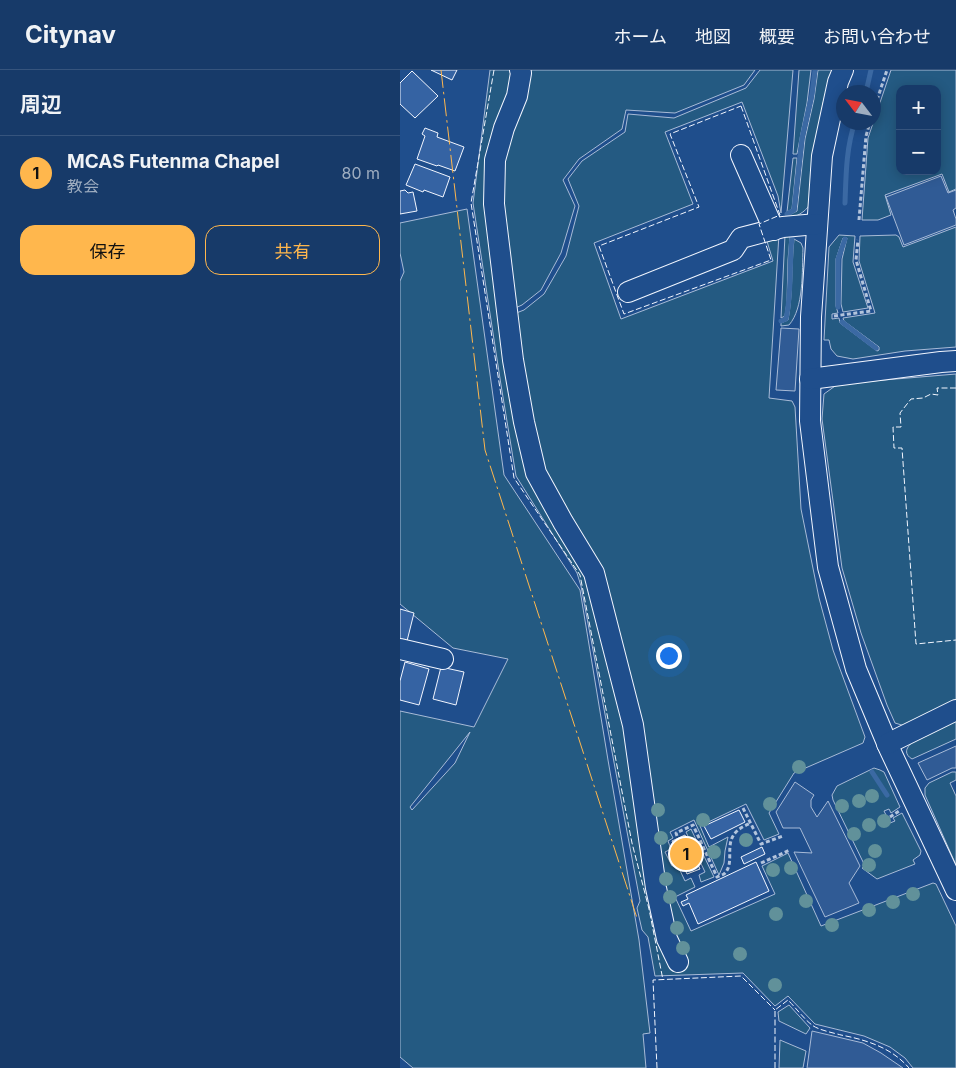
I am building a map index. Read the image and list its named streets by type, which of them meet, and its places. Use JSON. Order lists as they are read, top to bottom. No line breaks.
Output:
{"north":"top left","page":{"header":"Citynav","nav":["ホーム","地図","概要","お問い合わせ"],"heading":"周辺","map_buttons":["+","−"],"list":[{"mark":"1","name":"MCAS Futenma Chapel","note":"教会","value":"80 m"}],"buttons":["保存","共有"],"pins":"1"}}
